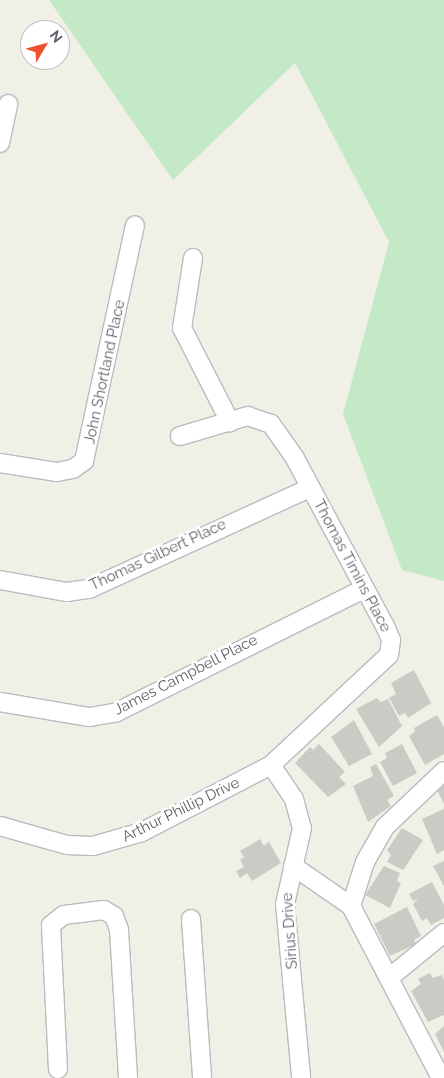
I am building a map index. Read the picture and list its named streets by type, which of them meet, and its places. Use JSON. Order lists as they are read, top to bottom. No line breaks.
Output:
{"streets":{"street":["John Shortland Place","Thomas Gilbert Place","Thomas Timins Place","James Campbell Place","Arthur Phillip Drive","Sirius Drive"]},"crossings":[["Thomas Gilbert Place","Thomas Timins Place"],["Thomas Timins Place","James Campbell Place"],["Thomas Timins Place","Arthur Phillip Drive"],["Thomas Timins Place","Sirius Drive"],["Arthur Phillip Drive","Sirius Drive"]],"north":"top right"}
